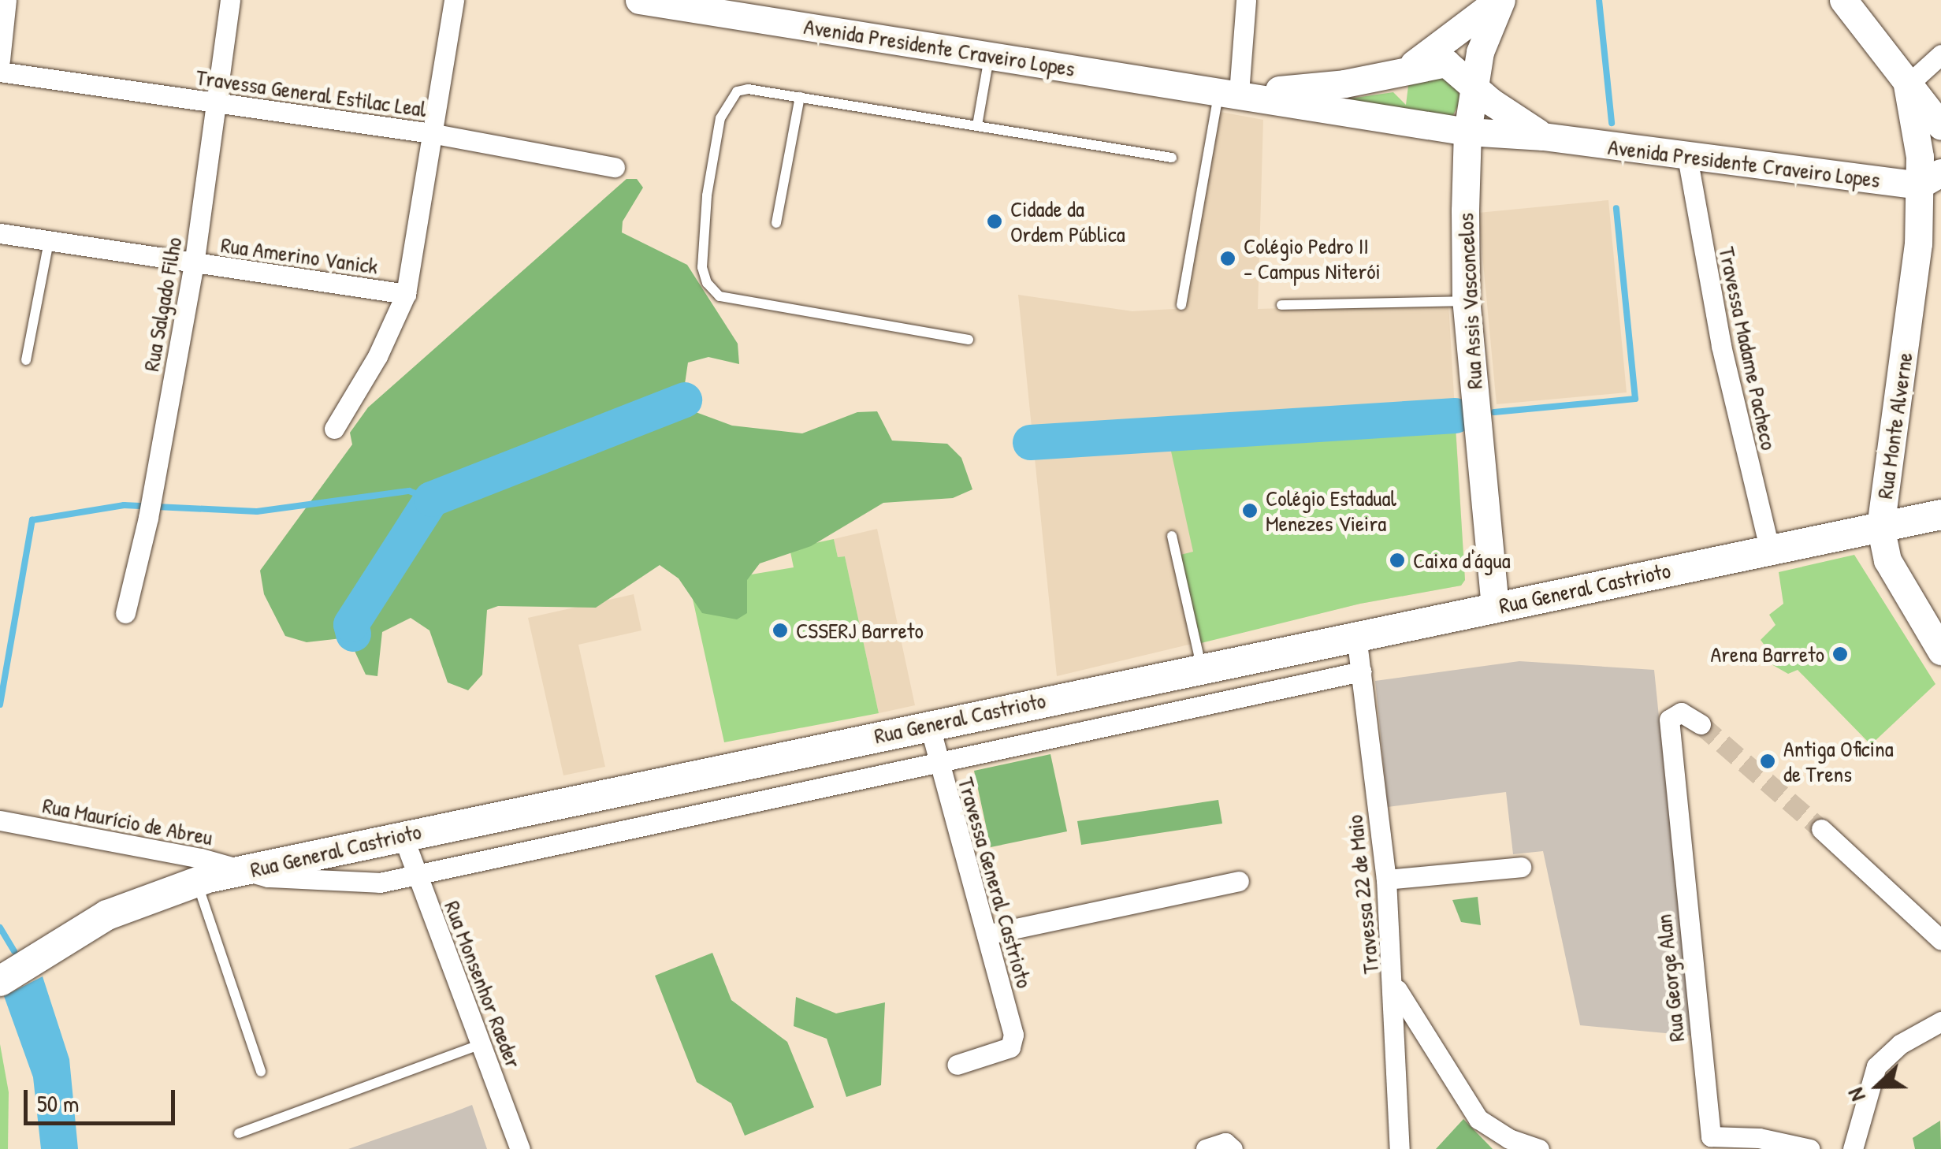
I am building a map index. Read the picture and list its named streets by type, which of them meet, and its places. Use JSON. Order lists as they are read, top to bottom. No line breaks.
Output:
{"streets":{"main road":["Avenida Presidente Craveiro Lopes","Rua Assis Vasconcelos","Rua Monte Alverne","Rua General Castrioto"],"street":["Travessa General Estilac Leal","Rua Amerino Vanick","Rua Salgado Filho","Travessa Madame Pacheco","Rua Maurício de Abreu","Travessa General Castrioto","Travessa 22 de Maio","Rua George Alan","Rua Monsenhor Raeder"]},"crossings":[["Avenida Presidente Craveiro Lopes","Rua Assis Vasconcelos"],["Avenida Presidente Craveiro Lopes","Travessa Madame Pacheco"],["Avenida Presidente Craveiro Lopes","Rua Monte Alverne"],["Travessa General Estilac Leal","Rua Salgado Filho"],["Rua Amerino Vanick","Rua Salgado Filho"],["Rua Assis Vasconcelos","Rua General Castrioto"],["Travessa Madame Pacheco","Rua General Castrioto"],["Rua Monte Alverne","Rua General Castrioto"],["Rua General Castrioto","Rua Maurício de Abreu"],["Rua General Castrioto","Travessa General Castrioto"],["Rua General Castrioto","Travessa 22 de Maio"],["Rua General Castrioto","Rua Monsenhor Raeder"],["Rua Maurício de Abreu","Travessa General Castrioto"],["Rua Maurício de Abreu","Travessa 22 de Maio"],["Rua Maurício de Abreu","Rua Monsenhor Raeder"]],"places":["Cidade da Ordem Pública","Colégio Pedro II - Campus Niterói","Colégio Estadual Menezes Vieira","Caixa d'água","CSSERJ Barreto","Arena Barreto","Antiga Oficina de Trens"],"scale_bar":"50 m","north":"left"}
